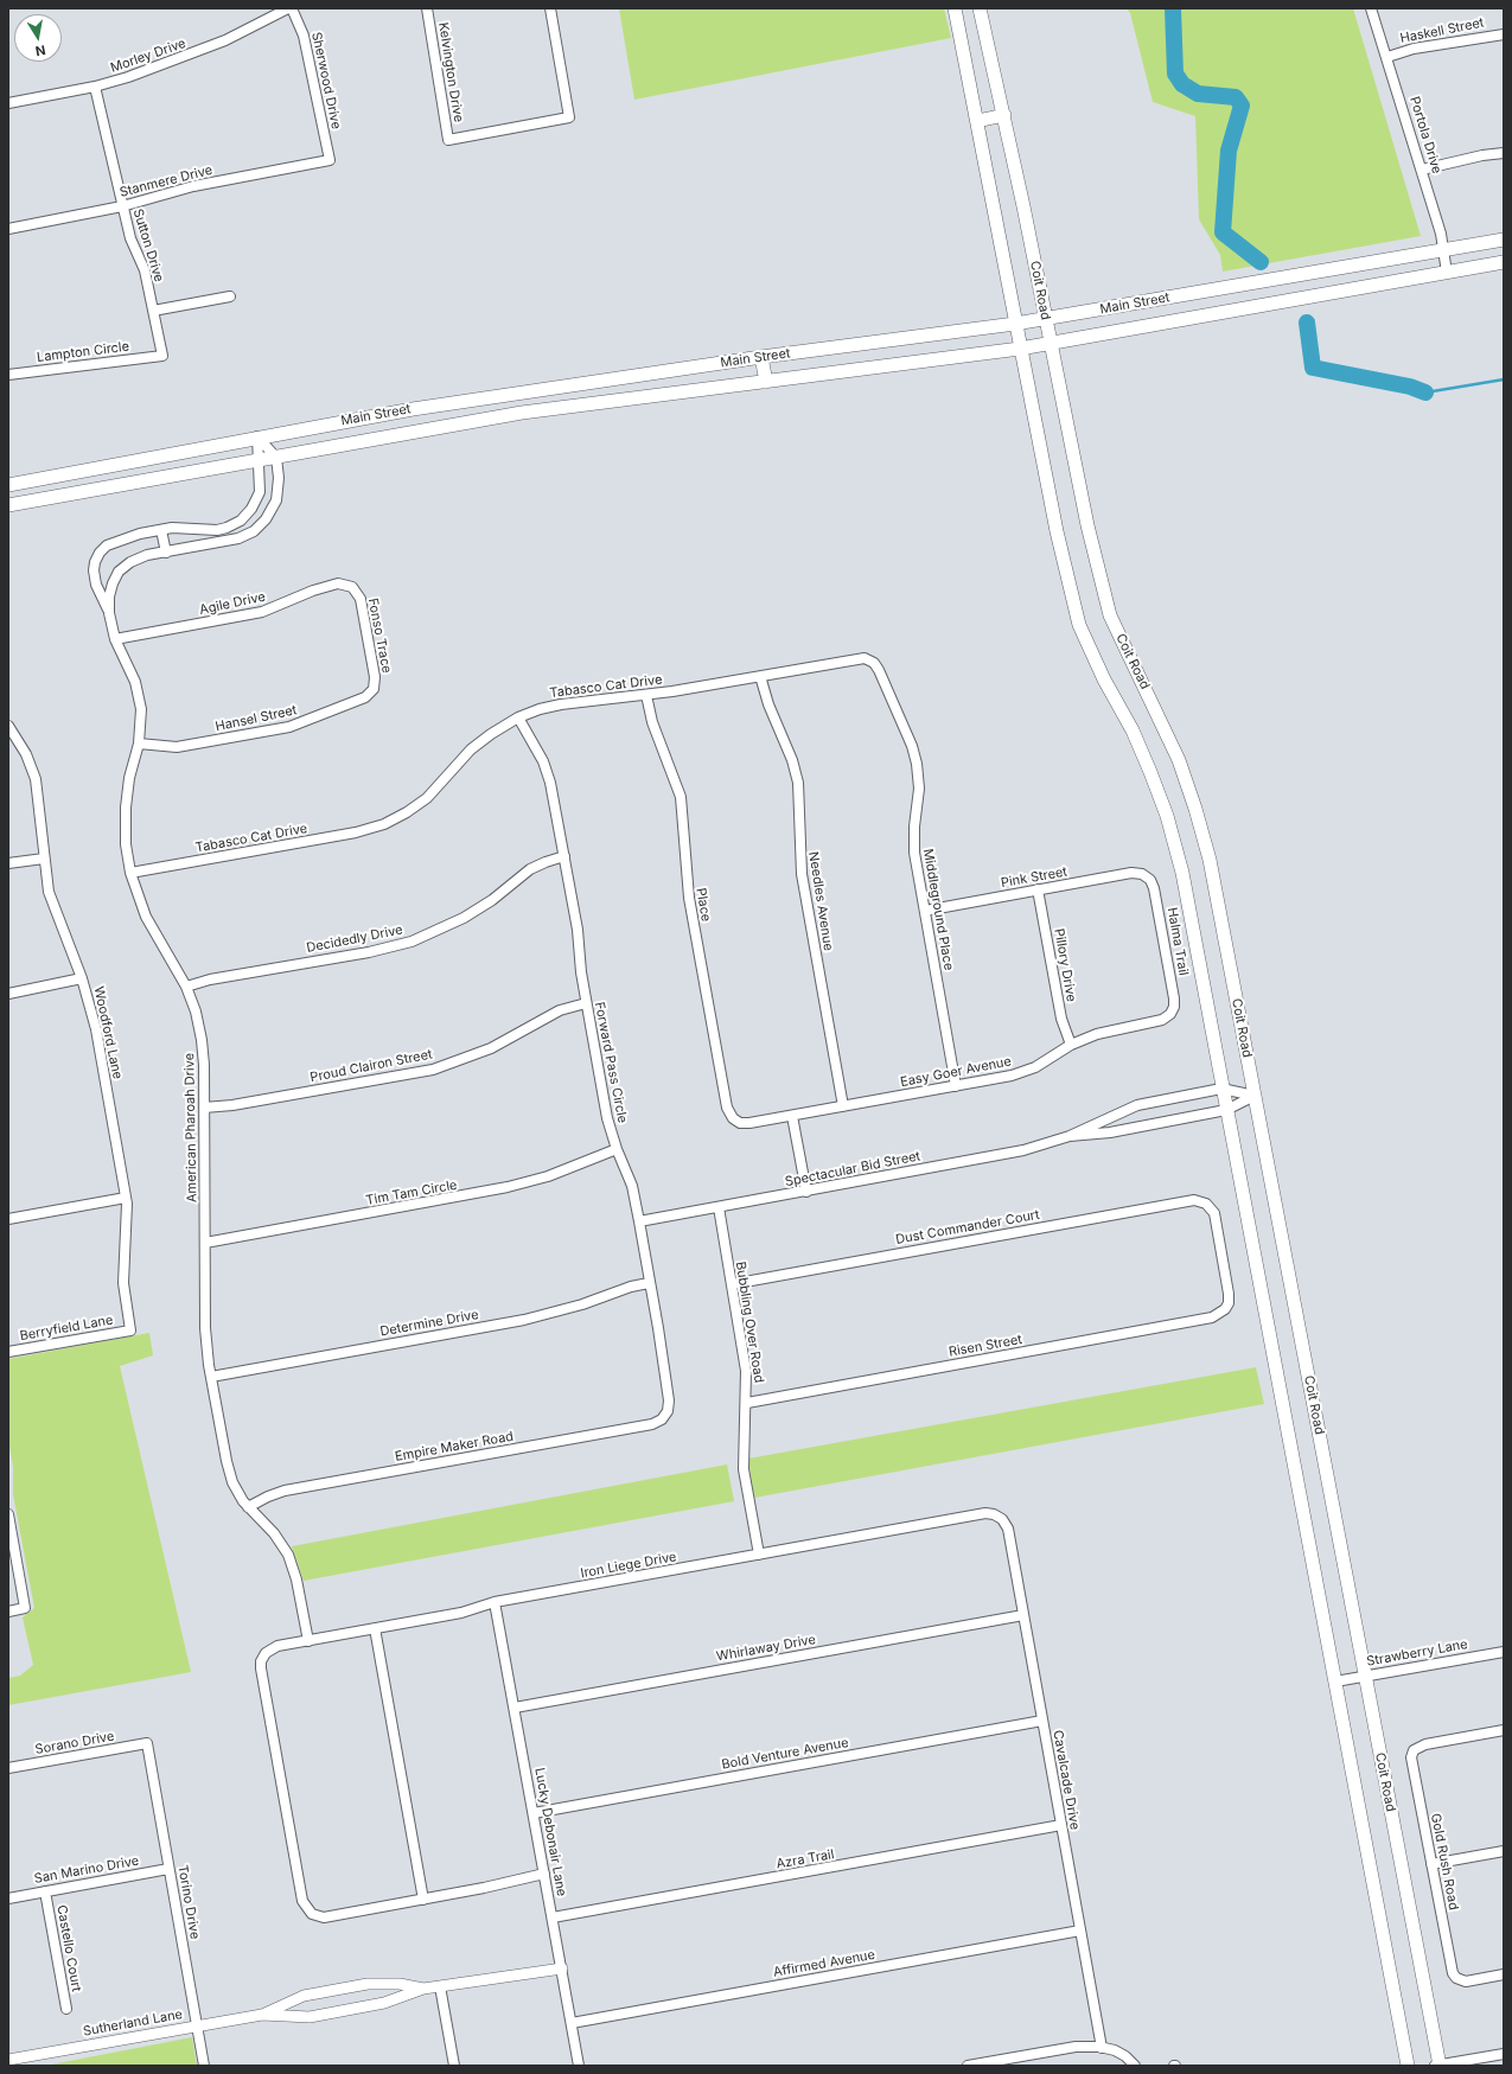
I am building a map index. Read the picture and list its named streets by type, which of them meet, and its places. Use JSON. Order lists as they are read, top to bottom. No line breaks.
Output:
{"streets":{"main road":["Coit Road","Main Street"],"street":["Haskell Street","Morley Drive","Kelvington Drive","Sherwood Drive","Portola Drive","Stanmere Drive","Sutton Drive","Lampton Circle","Agile Drive","Fonso Trace","Tabasco Cat Drive","Hansel Street","Pink Street","Needles Avenue","Place","Middleground Place","Decidedly Drive","Halma Trail","Pillory Drive","Woodford Lane","Forward Pass Circle","Proud Clairon Street","Easy Goer Avenue","American Pharoah Drive","Spectacular Bid Street","Tim Tam Circle","Dust Commander Court","Bubbling Over Road","Determine Drive","Berryfield Lane","Risen Street","Empire Maker Road","Iron Liege Drive","Whirlaway Drive","Strawberry Lane","Sorano Drive","Bold Venture Avenue","Cavalcade Drive","Lucky Debonair Lane","Azra Trail","Gold Rush Road","San Marino Drive","Torino Drive","Castello Court","Affirmed Avenue","Sutherland Lane"]},"crossings":[["Haskell Street","Portola Drive"],["Morley Drive","Sherwood Drive"],["Morley Drive","Sutton Drive"],["Sherwood Drive","Stanmere Drive"],["Portola Drive","Main Street"],["Stanmere Drive","Sutton Drive"],["Sutton Drive","Lampton Circle"],["Coit Road","Main Street"],["Coit Road","Spectacular Bid Street"],["Coit Road","Strawberry Lane"],["Main Street","American Pharoah Drive"],["Agile Drive","Fonso Trace"],["Agile Drive","American Pharoah Drive"],["Fonso Trace","Hansel Street"],["Tabasco Cat Drive","Needles Avenue"],["Tabasco Cat Drive","Place"],["Tabasco Cat Drive","Middleground Place"],["Tabasco Cat Drive","Forward Pass Circle"],["Tabasco Cat Drive","American Pharoah Drive"],["Hansel Street","American Pharoah Drive"],["Pink Street","Middleground Place"],["Pink Street","Halma Trail"],["Pink Street","Pillory Drive"],["Needles Avenue","Easy Goer Avenue"],["Place","Easy Goer Avenue"],["Middleground Place","Easy Goer Avenue"],["Decidedly Drive","Forward Pass Circle"],["Decidedly Drive","American Pharoah Drive"],["Halma Trail","Easy Goer Avenue"],["Pillory Drive","Easy Goer Avenue"],["Woodford Lane","Berryfield Lane"],["Forward Pass Circle","Proud Clairon Street"],["Forward Pass Circle","Spectacular Bid Street"],["Forward Pass Circle","Tim Tam Circle"],["Forward Pass Circle","Determine Drive"],["Forward Pass Circle","Empire Maker Road"],["Proud Clairon Street","American Pharoah Drive"],["American Pharoah Drive","Tim Tam Circle"],["American Pharoah Drive","Determine Drive"],["American Pharoah Drive","Empire Maker Road"],["American Pharoah Drive","Iron Liege Drive"],["Spectacular Bid Street","Bubbling Over Road"],["Dust Commander Court","Bubbling Over Road"],["Dust Commander Court","Risen Street"],["Bubbling Over Road","Risen Street"],["Bubbling Over Road","Iron Liege Drive"],["Iron Liege Drive","Cavalcade Drive"],["Iron Liege Drive","Lucky Debonair Lane"],["Whirlaway Drive","Cavalcade Drive"],["Whirlaway Drive","Lucky Debonair Lane"],["Sorano Drive","Torino Drive"],["Bold Venture Avenue","Cavalcade Drive"],["Bold Venture Avenue","Lucky Debonair Lane"],["Cavalcade Drive","Azra Trail"],["Cavalcade Drive","Affirmed Avenue"],["Lucky Debonair Lane","Azra Trail"],["Lucky Debonair Lane","Affirmed Avenue"],["Lucky Debonair Lane","Sutherland Lane"],["San Marino Drive","Torino Drive"],["San Marino Drive","Castello Court"],["Torino Drive","Sutherland Lane"]],"north":"bottom"}
